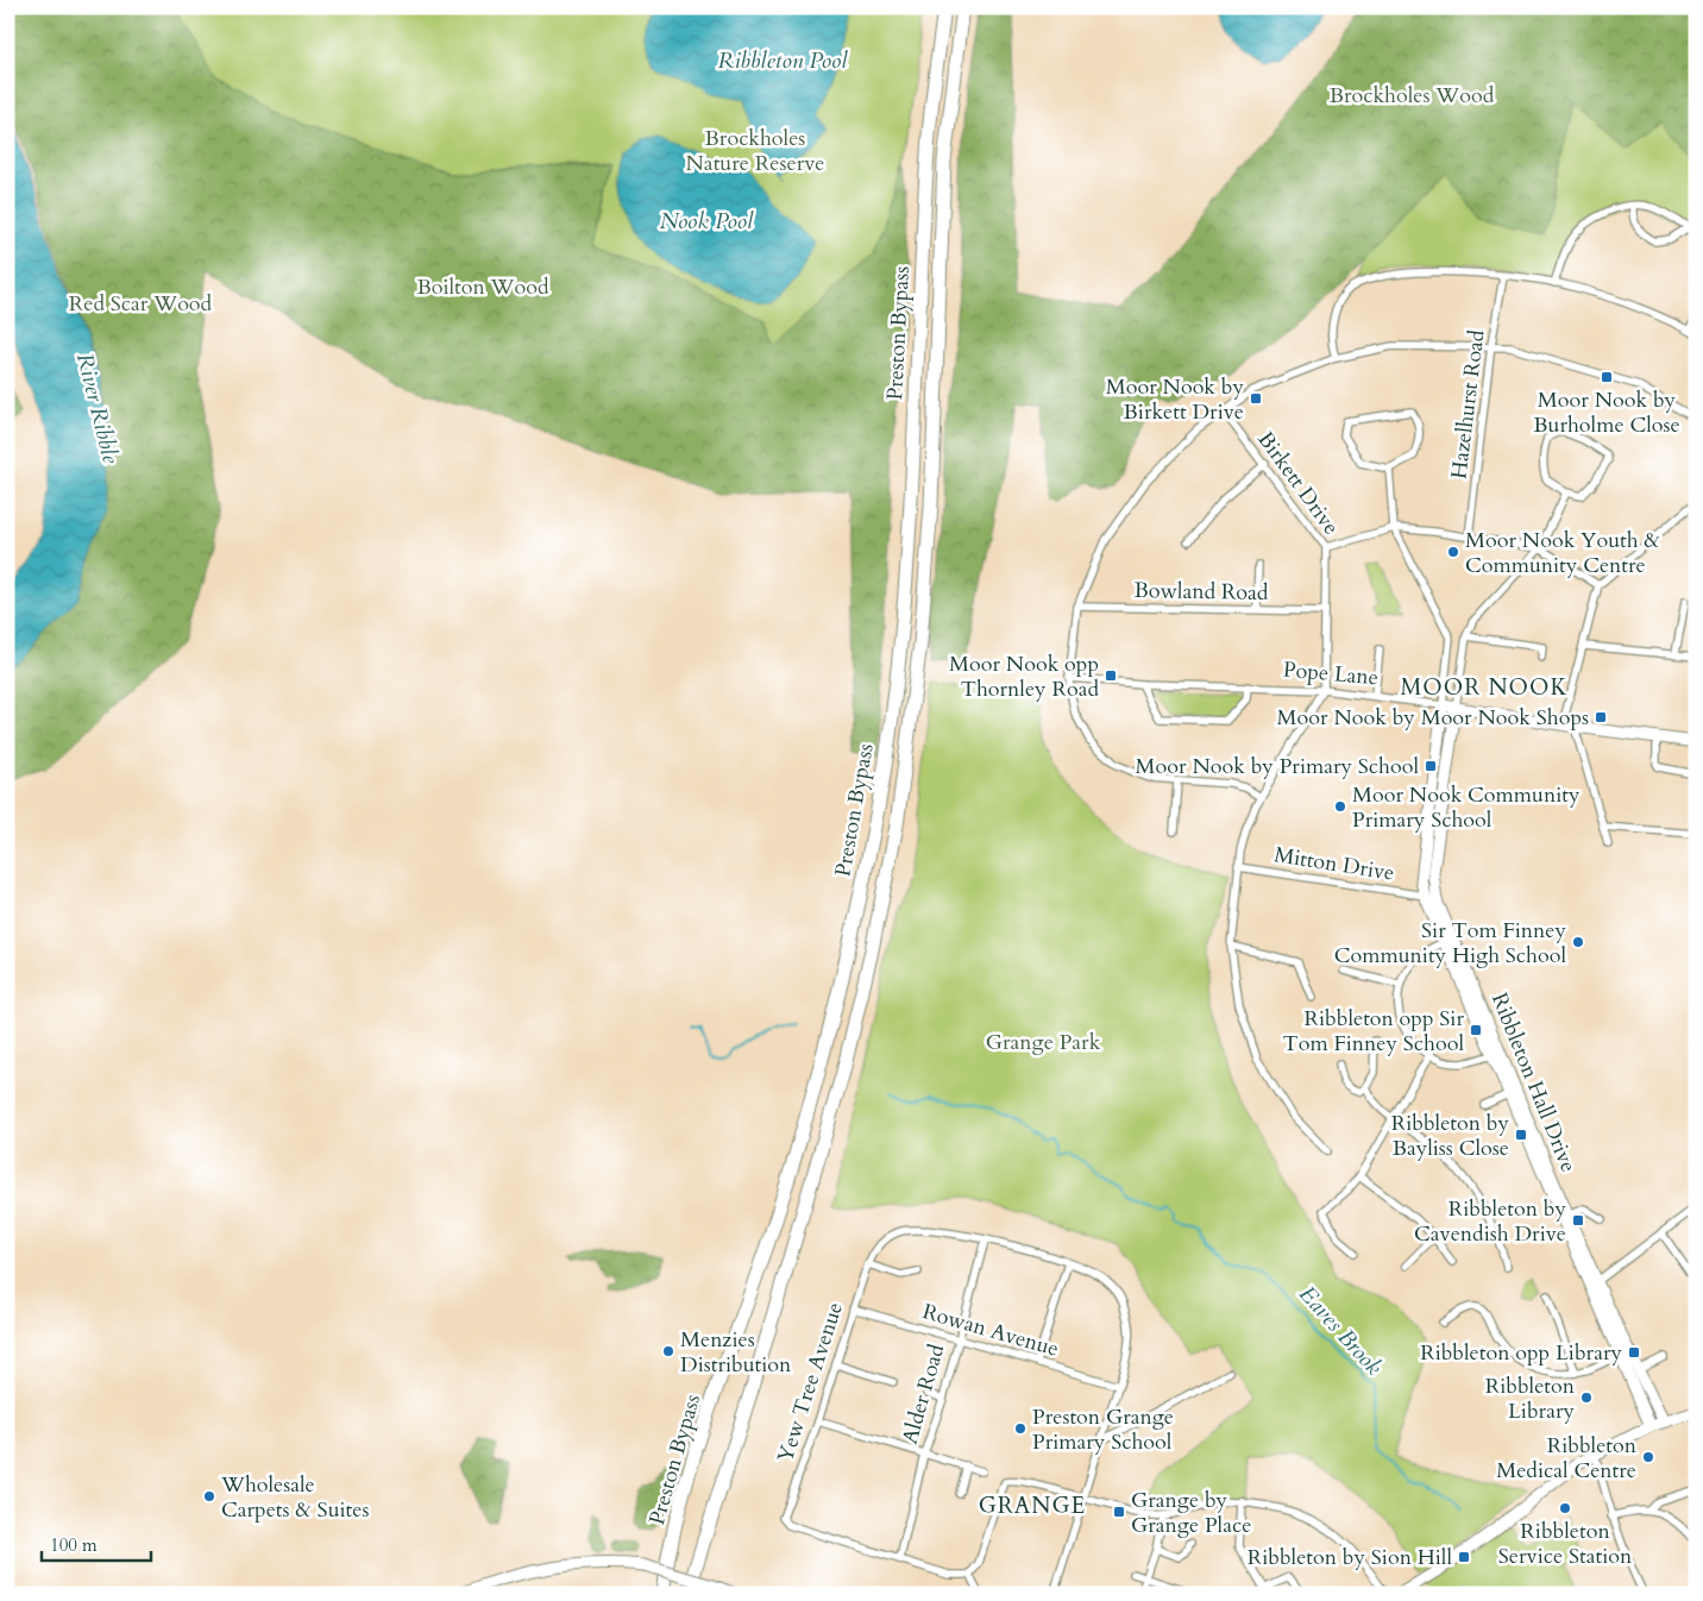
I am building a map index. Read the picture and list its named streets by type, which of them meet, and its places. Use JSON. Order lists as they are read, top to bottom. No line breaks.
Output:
{"streets":{"highway":["Preston Bypass"],"street":["Hazelhurst Road","Birkett Drive","Bowland Road","Pope Lane","Mitton Drive","Ribbleton Hall Drive","Rowan Avenue","Yew Tree Avenue","Alder Road"]},"crossings":[["Birkett Drive","Bowland Road"],["Birkett Drive","Pope Lane"],["Pope Lane","Ribbleton Hall Drive"],["Mitton Drive","Ribbleton Hall Drive"],["Rowan Avenue","Yew Tree Avenue"],["Rowan Avenue","Alder Road"],["Yew Tree Avenue","Alder Road"]],"districts":["MOOR NOOK","GRANGE"],"water":["Ribbleton Pool","Nook Pool","River Ribble","Eaves Brook"],"parks":["Brockholes Wood","Brockholes Nature Reserve","Boilton Wood","Red Scar Wood","Grange Park"],"places":{"transit":["Moor Nook by Burholme Close","Moor Nook by Birkett Drive","Moor Nook opp Thornley Road","Moor Nook by Moor Nook Shops","Moor Nook by Primary School","Ribbleton opp Sir Tom Finney School","Ribbleton by Bayliss Close","Ribbleton by Cavendish Drive","Ribbleton opp Library","Grange by Grange Place","Ribbleton by Sion Hill"],"other":["Moor Nook Youth & Community Centre","Moor Nook Community Primary School","Sir Tom Finney Community High School","Menzies Distribution","Ribbleton Library","Preston Grange Primary School","Ribbleton Medical Centre","Wholesale Carpets & Suites","Ribbleton Service Station"]},"scale_bar":"100 m"}
